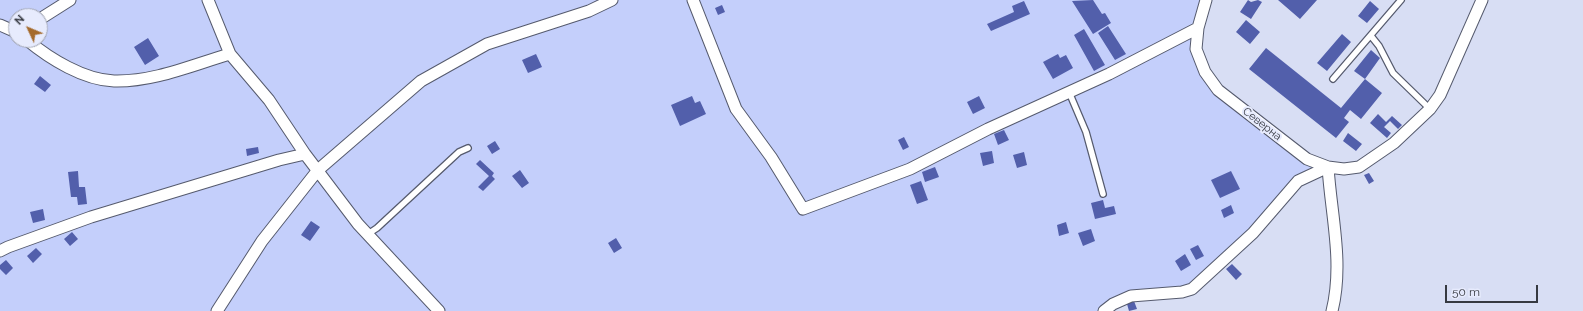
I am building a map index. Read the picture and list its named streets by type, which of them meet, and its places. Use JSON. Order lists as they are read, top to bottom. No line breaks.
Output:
{"streets":{"street":["Северна"]},"scale_bar":"50 m","north":"top left"}
